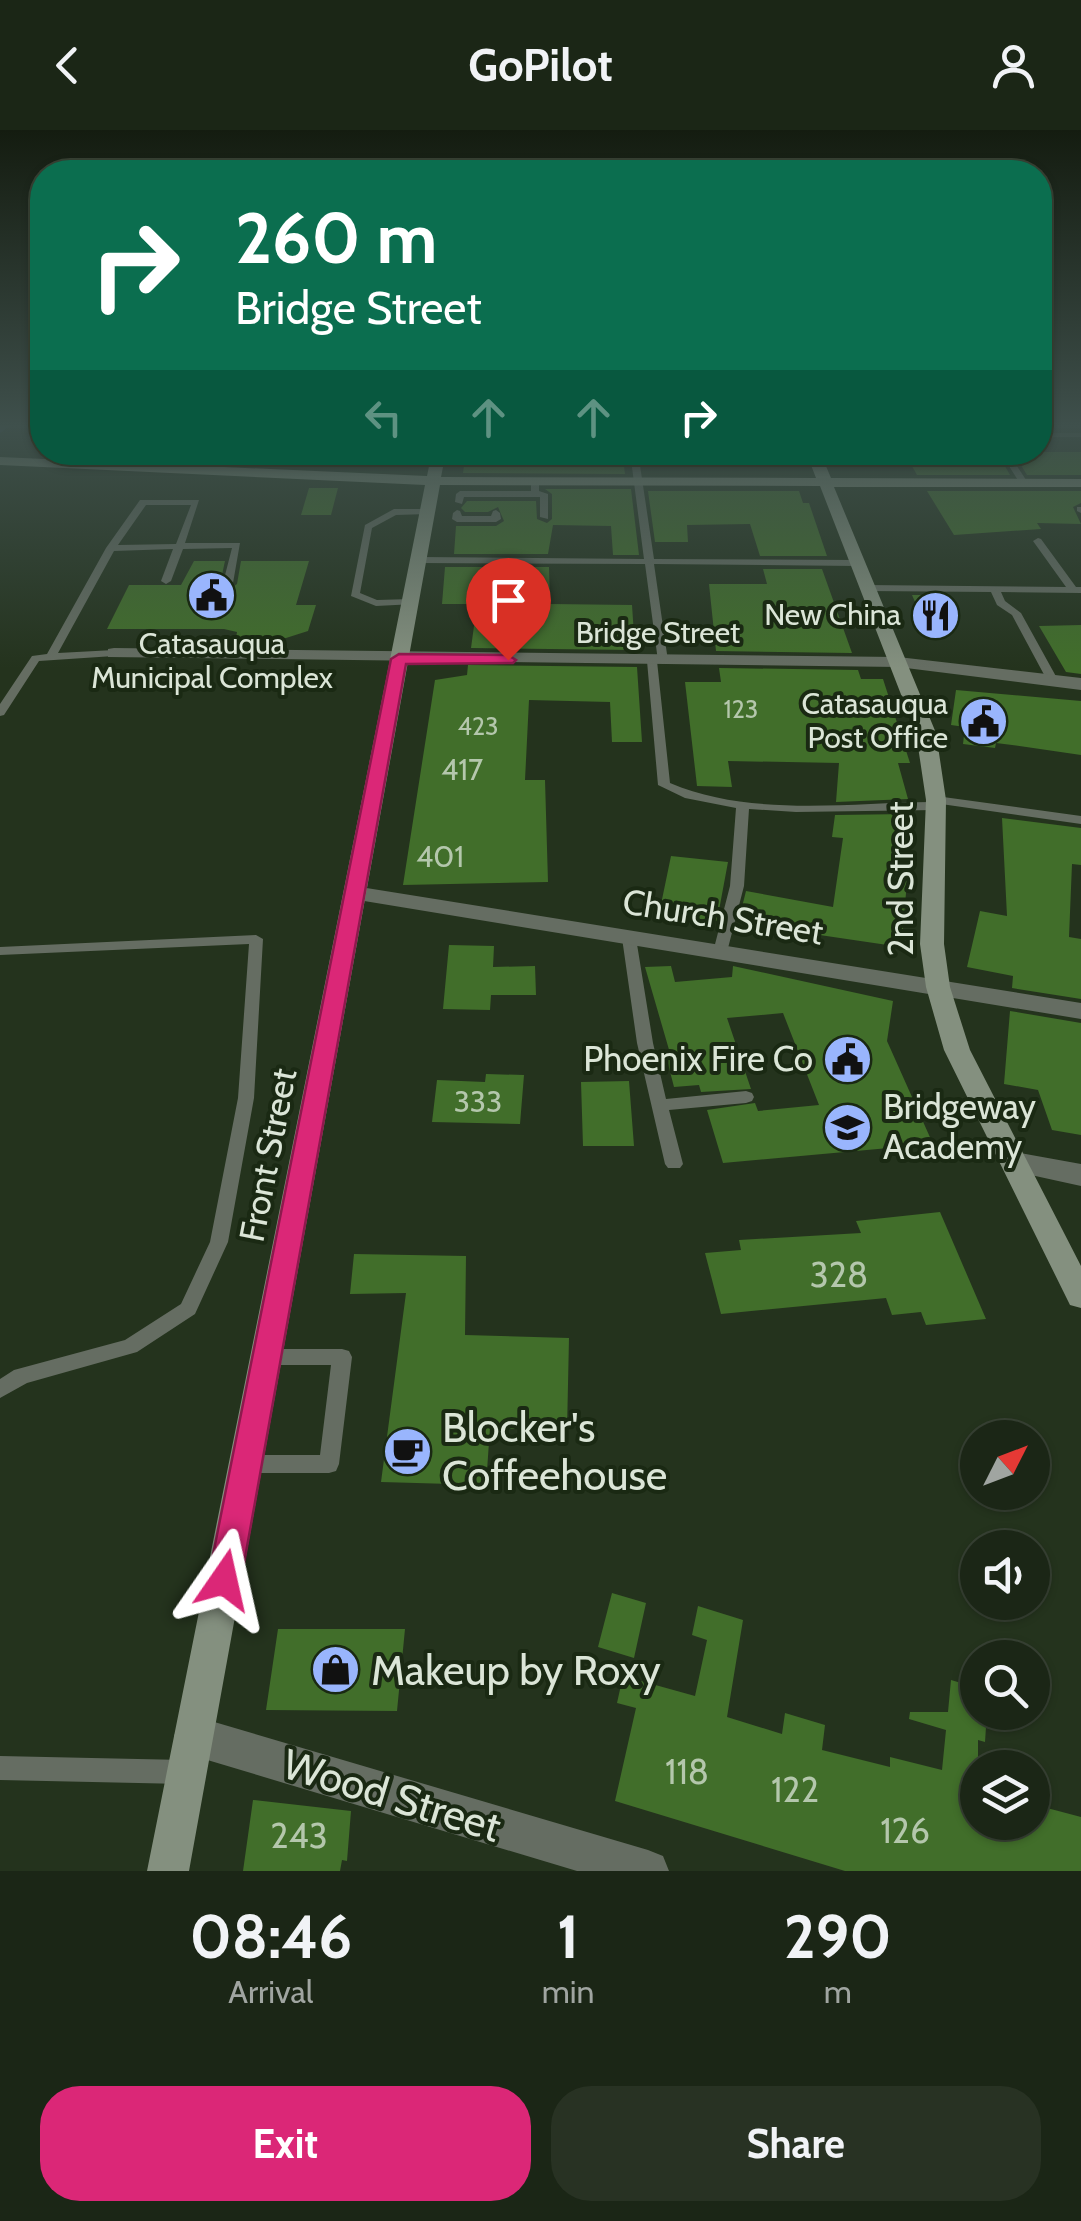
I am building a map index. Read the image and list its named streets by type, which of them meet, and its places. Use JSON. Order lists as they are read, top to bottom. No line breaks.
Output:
{"streets":{"main road":["2nd Street","Front Street"],"street":["Bridge Street","Church Street","Wood Street"]},"crossings":[["Bridge Street","2nd Street"],["Bridge Street","Front Street"],["2nd Street","Church Street"],["Church Street","Front Street"],["Front Street","Wood Street"]],"places":{"public building":["Catasauqua Municipal Complex","Catasauqua Post Office","Phoenix Fire Co"],"restaurant":["New China"],"school or university":["Bridgeway Academy"],"cafe":["Blocker's Coffeehouse"],"shop":["Makeup by Roxy"]},"house_numbers":["123","423","417","401","333","328","118","122","126","243"],"north":"top right","page":{"header":"GoPilot","turn":["260 m","Bridge Street"],"eta":["08:46","Arrival","1","min","290","m"],"buttons":["Exit","Share"]}}
